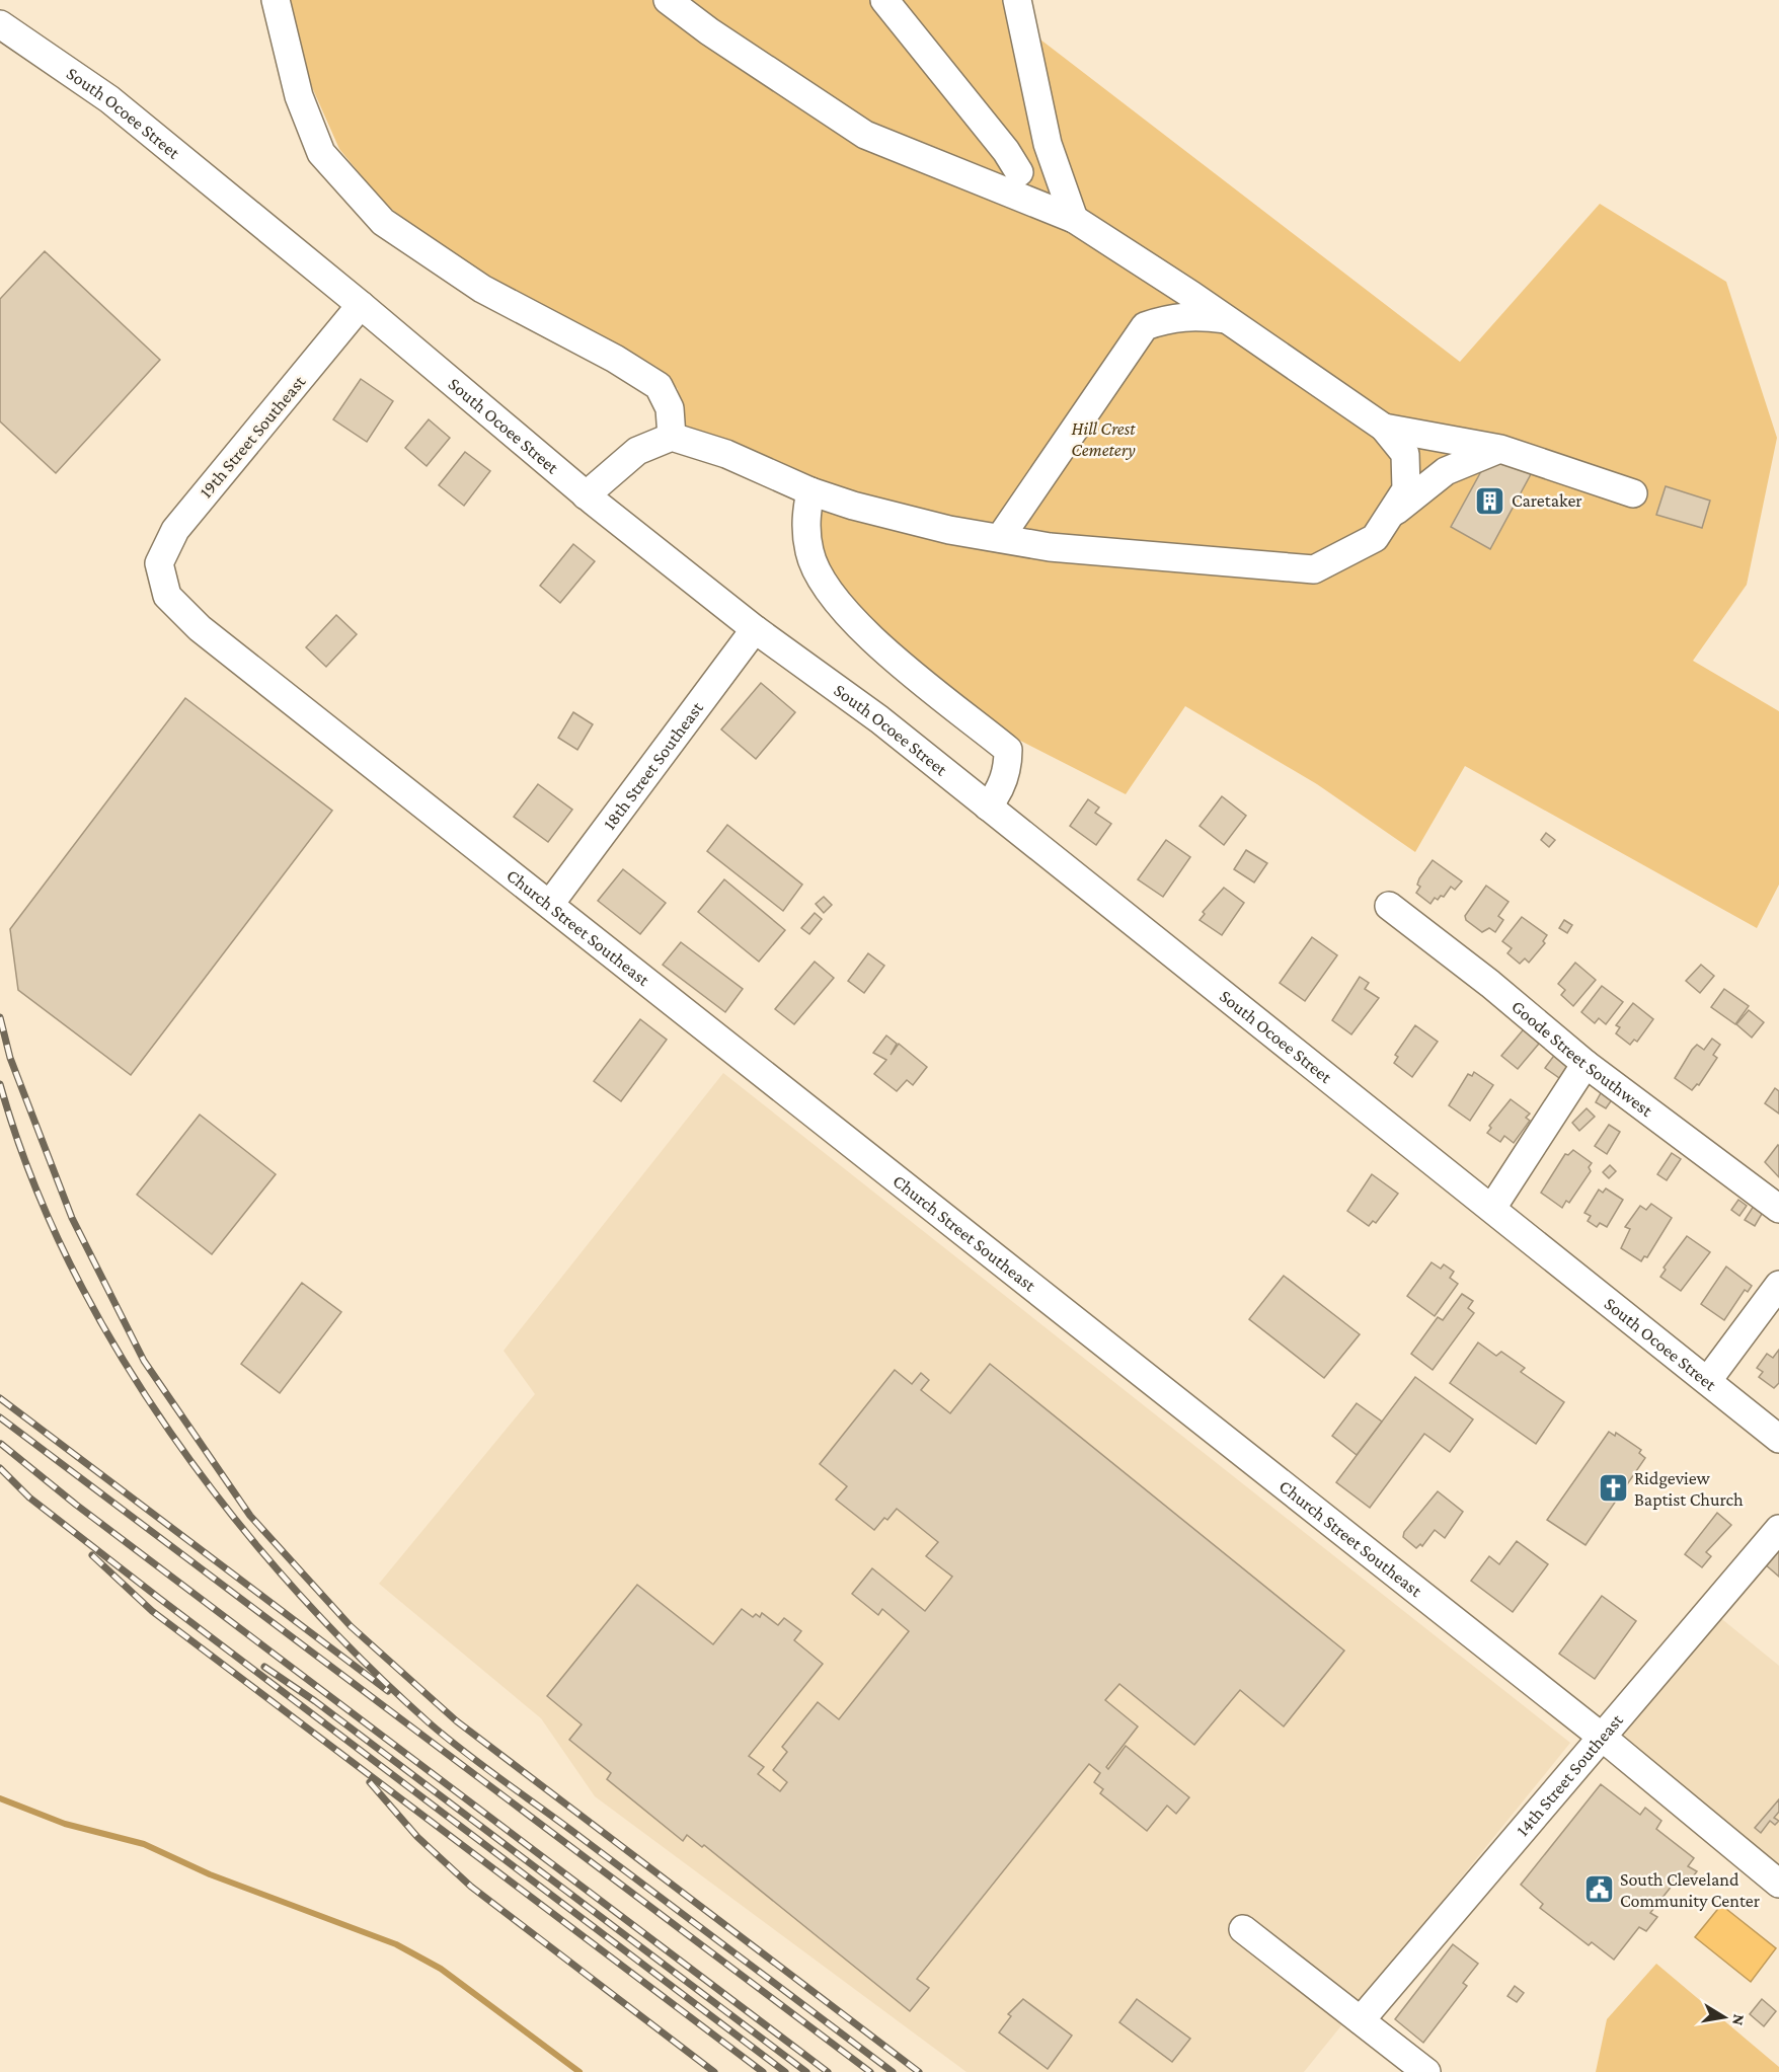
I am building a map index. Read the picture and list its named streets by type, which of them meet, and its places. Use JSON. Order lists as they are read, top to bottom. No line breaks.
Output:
{"streets":{"street":["South Ocoee Street","19th Street Southeast","18th Street Southeast","Church Street Southeast","Goode Street Southwest","14th Street Southeast"]},"crossings":[["South Ocoee Street","19th Street Southeast"],["South Ocoee Street","18th Street Southeast"],["19th Street Southeast","Church Street Southeast"],["18th Street Southeast","Church Street Southeast"],["Church Street Southeast","14th Street Southeast"]],"parks":["Hill Crest Cemetery"],"places":{"building":["Caretaker"],"church":["Ridgeview Baptist Church"],"public building":["South Cleveland Community Center"]},"north":"right"}
